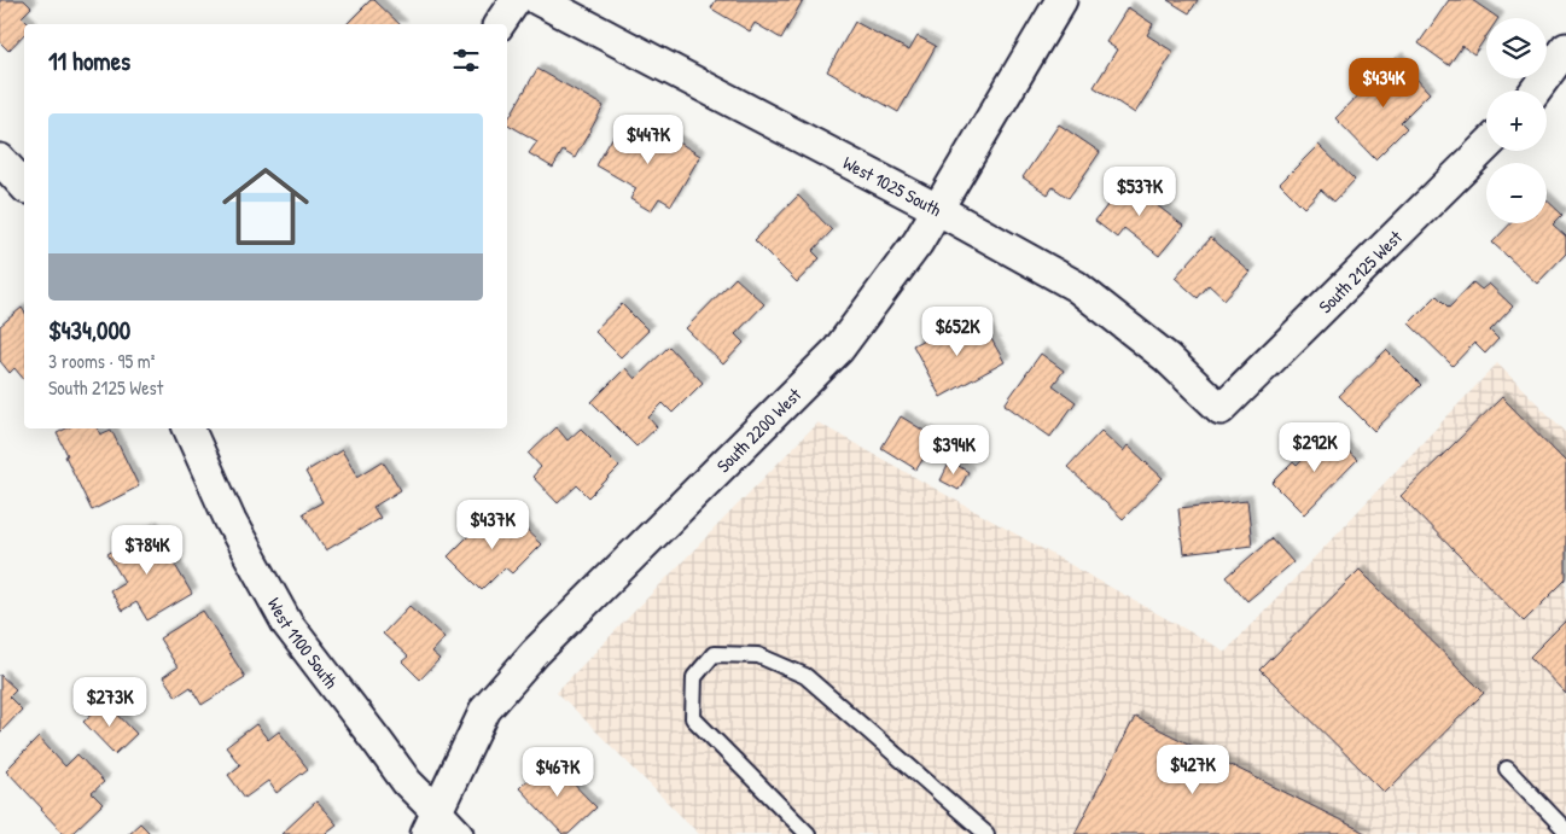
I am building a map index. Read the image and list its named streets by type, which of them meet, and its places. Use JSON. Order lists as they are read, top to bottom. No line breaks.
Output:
{"streets":{"street":["West 1025 South","South 2125 West","South 2200 West","West 1100 South"]},"crossings":[["West 1025 South","South 2125 West"],["West 1025 South","South 2200 West"],["South 2200 West","West 1100 South"]],"page":{"map_buttons":["+","−"],"heading":"11 homes","price":["$434K","$447K","$537K","$652K","$292K","$394K","$437K","$784K","$273K","$427K","$467K"],"list":[{"name":"$434,000","note":"3 rooms · 95 m² · South 2125 West"}]}}
